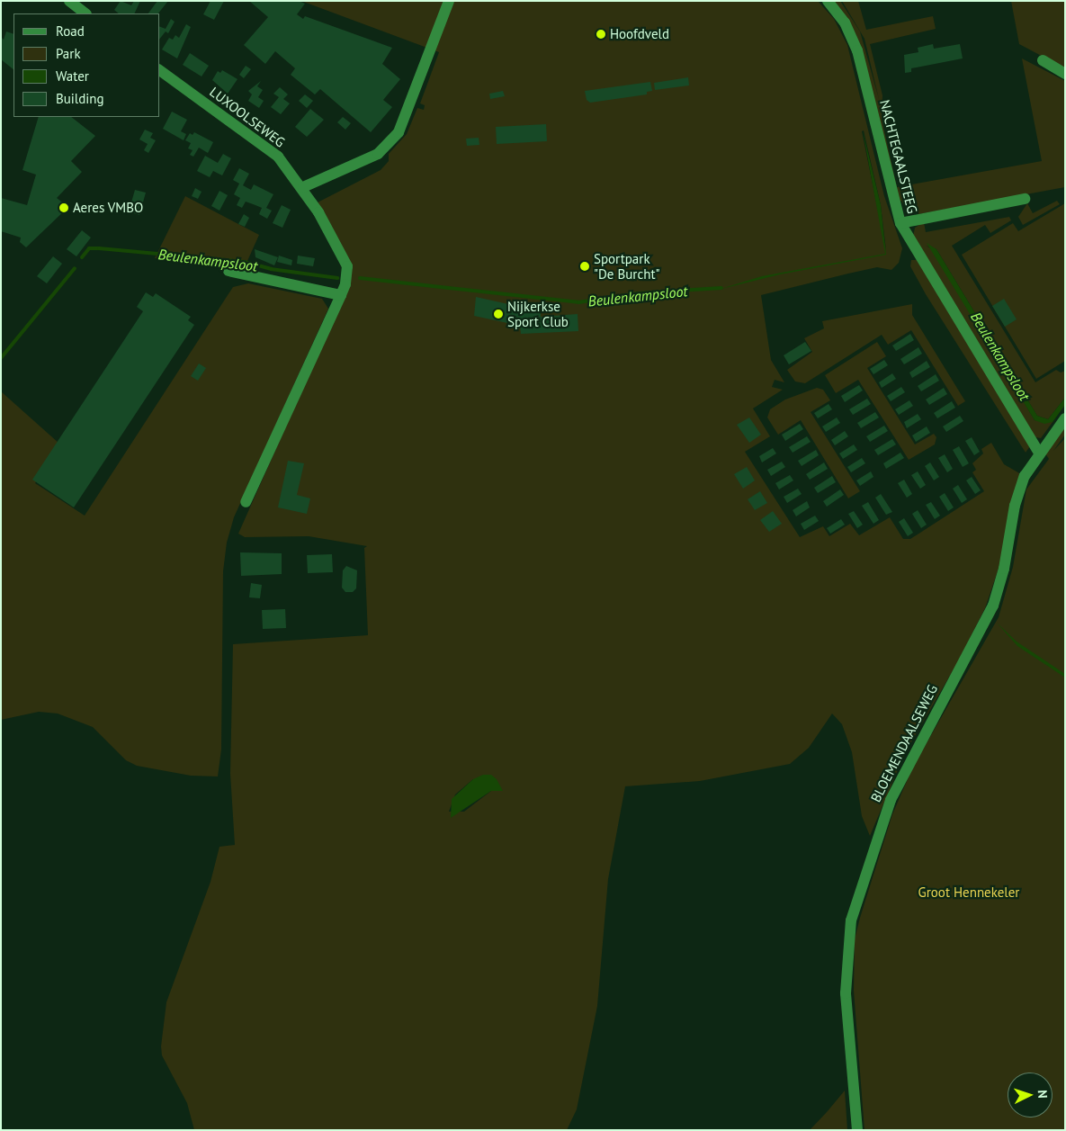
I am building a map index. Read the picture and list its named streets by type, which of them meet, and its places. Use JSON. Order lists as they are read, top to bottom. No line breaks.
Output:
{"streets":{"street":["LUXOOLSEWEG","NACHTEGAALSTEEG","BLOEMENDAALSEWEG"]},"crossings":[["NACHTEGAALSTEEG","BLOEMENDAALSEWEG"]],"water":["Beulenkampsloot"],"parks":["Groot Hennekeler"],"places":["Hoofdveld","Aeres VMBO","Sportpark \"De Burcht\"","Nijkerkse Sport Club"],"legend":["Road","Park","Water","Building"],"north":"right"}
